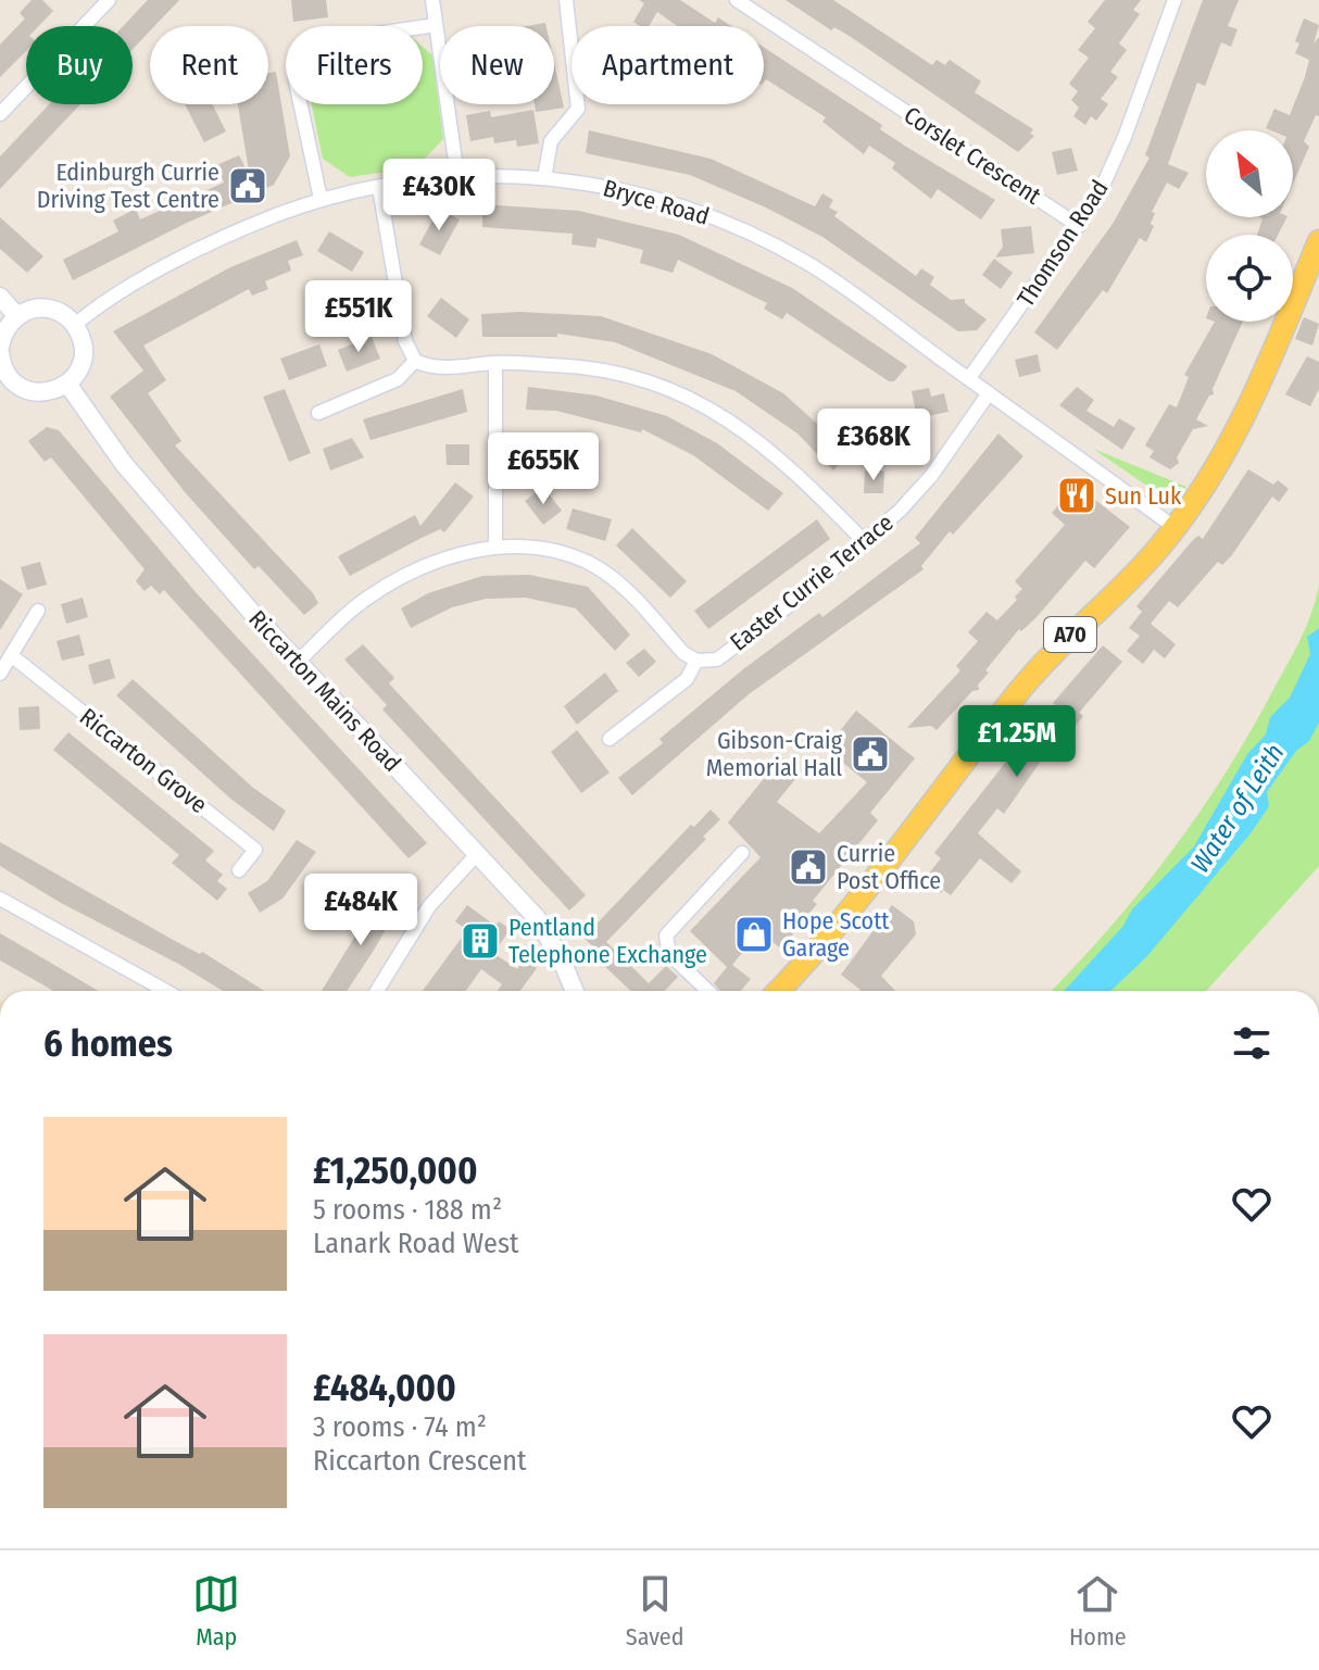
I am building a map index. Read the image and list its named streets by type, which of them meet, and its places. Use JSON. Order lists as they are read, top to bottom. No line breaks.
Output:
{"streets":{"main road":["A70"],"street":["Corslet Crescent","Bryce Road","Thomson Road","Easter Currie Terrace","Riccarton Mains Road","Riccarton Grove"]},"crossings":[["Corslet Crescent","Thomson Road"],["Bryce Road","Thomson Road"],["Bryce Road","Easter Currie Terrace"],["Bryce Road","A70"],["Bryce Road","Riccarton Mains Road"]],"water":["Water of Leith"],"places":{"public building":["Edinburgh Currie Driving Test Centre","Gibson-Craig Memorial Hall","Currie Post Office"],"restaurant":["Sun Luk"],"shop":["Hope Scott Garage"],"building":["Pentland Telephone Exchange"]},"north":"top left","page":{"chip":["Buy","Rent","Filters","New","Apartment"],"price":["£430K","£551K","£368K","£655K","£1.25M","£484K"],"heading":"6 homes","list":[{"name":"£1,250,000","note":"5 rooms · 188 m² · Lanark Road West"},{"name":"£484,000","note":"3 rooms · 74 m² · Riccarton Crescent"}],"tabs":["Map","Saved","Home"]}}
